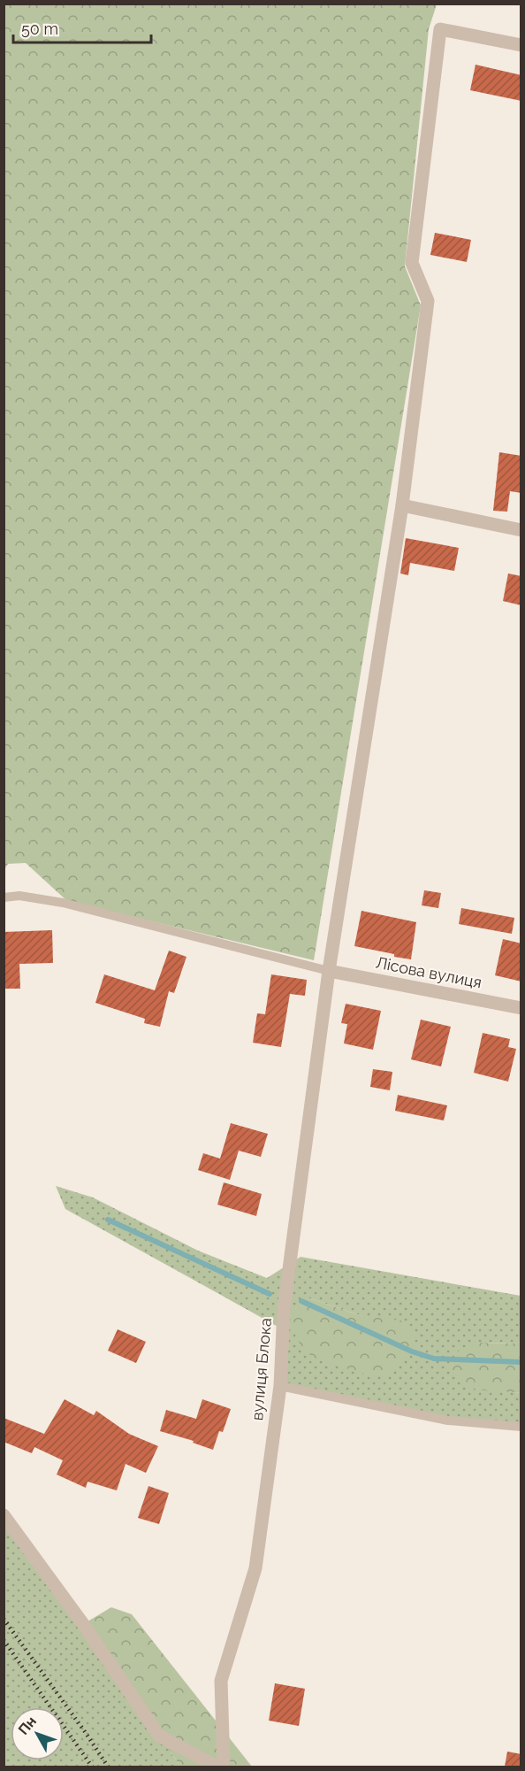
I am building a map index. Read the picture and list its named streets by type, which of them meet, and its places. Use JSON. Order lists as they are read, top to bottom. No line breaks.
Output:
{"streets":{"street":["Лісова вулиця","вулиця Блока"]},"crossings":[["Лісова вулиця","вулиця Блока"]],"scale_bar":"50 m","north":"top left"}
